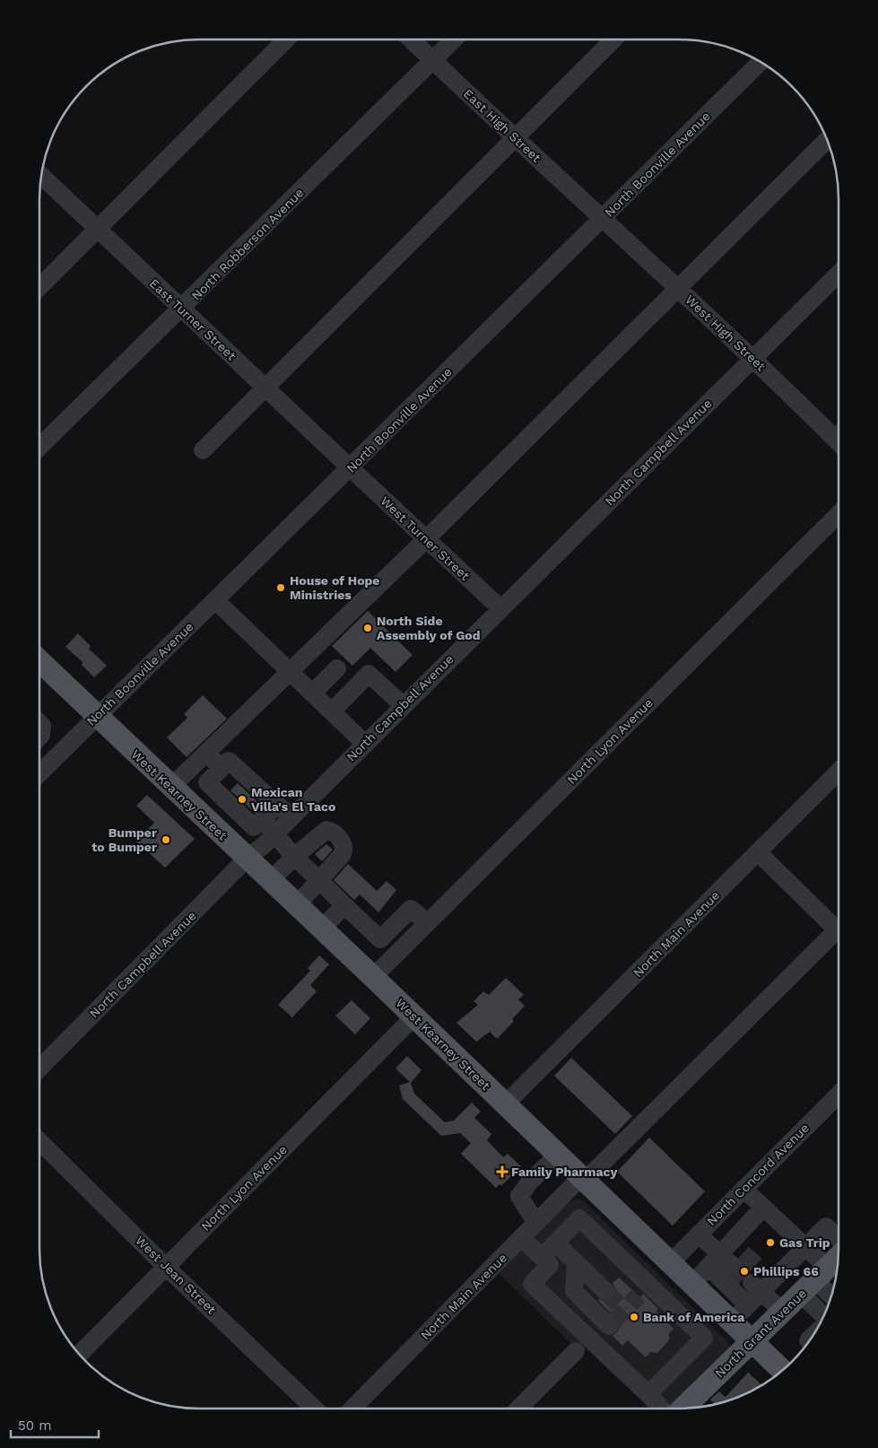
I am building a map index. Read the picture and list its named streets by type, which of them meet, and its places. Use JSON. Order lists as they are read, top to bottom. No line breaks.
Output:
{"streets":{"main road":["West Kearney Street","North Grant Avenue"],"street":["East High Street","North Boonville Avenue","North Robberson Avenue","East Turner Street","West High Street","North Campbell Avenue","West Turner Street","North Lyon Avenue","North Main Avenue","North Concord Avenue","West Jean Street"]},"crossings":[["East High Street","North Boonville Avenue"],["East High Street","North Robberson Avenue"],["East High Street","West High Street"],["North Boonville Avenue","East Turner Street"],["North Boonville Avenue","West High Street"],["North Boonville Avenue","West Turner Street"],["North Boonville Avenue","West Kearney Street"],["North Robberson Avenue","East Turner Street"],["East Turner Street","West Turner Street"],["West High Street","North Campbell Avenue"],["North Campbell Avenue","West Turner Street"],["North Campbell Avenue","West Kearney Street"],["North Lyon Avenue","West Kearney Street"],["North Lyon Avenue","West Jean Street"],["West Kearney Street","North Main Avenue"],["West Kearney Street","North Concord Avenue"],["West Kearney Street","North Grant Avenue"]],"places":{"other":["House of Hope Ministries","North Side Assembly of God","Mexican Villa's El Taco","Bumper to Bumper","Gas Trip","Phillips 66","Bank of America"],"health":["Family Pharmacy"]},"scale_bar":"50 m"}
